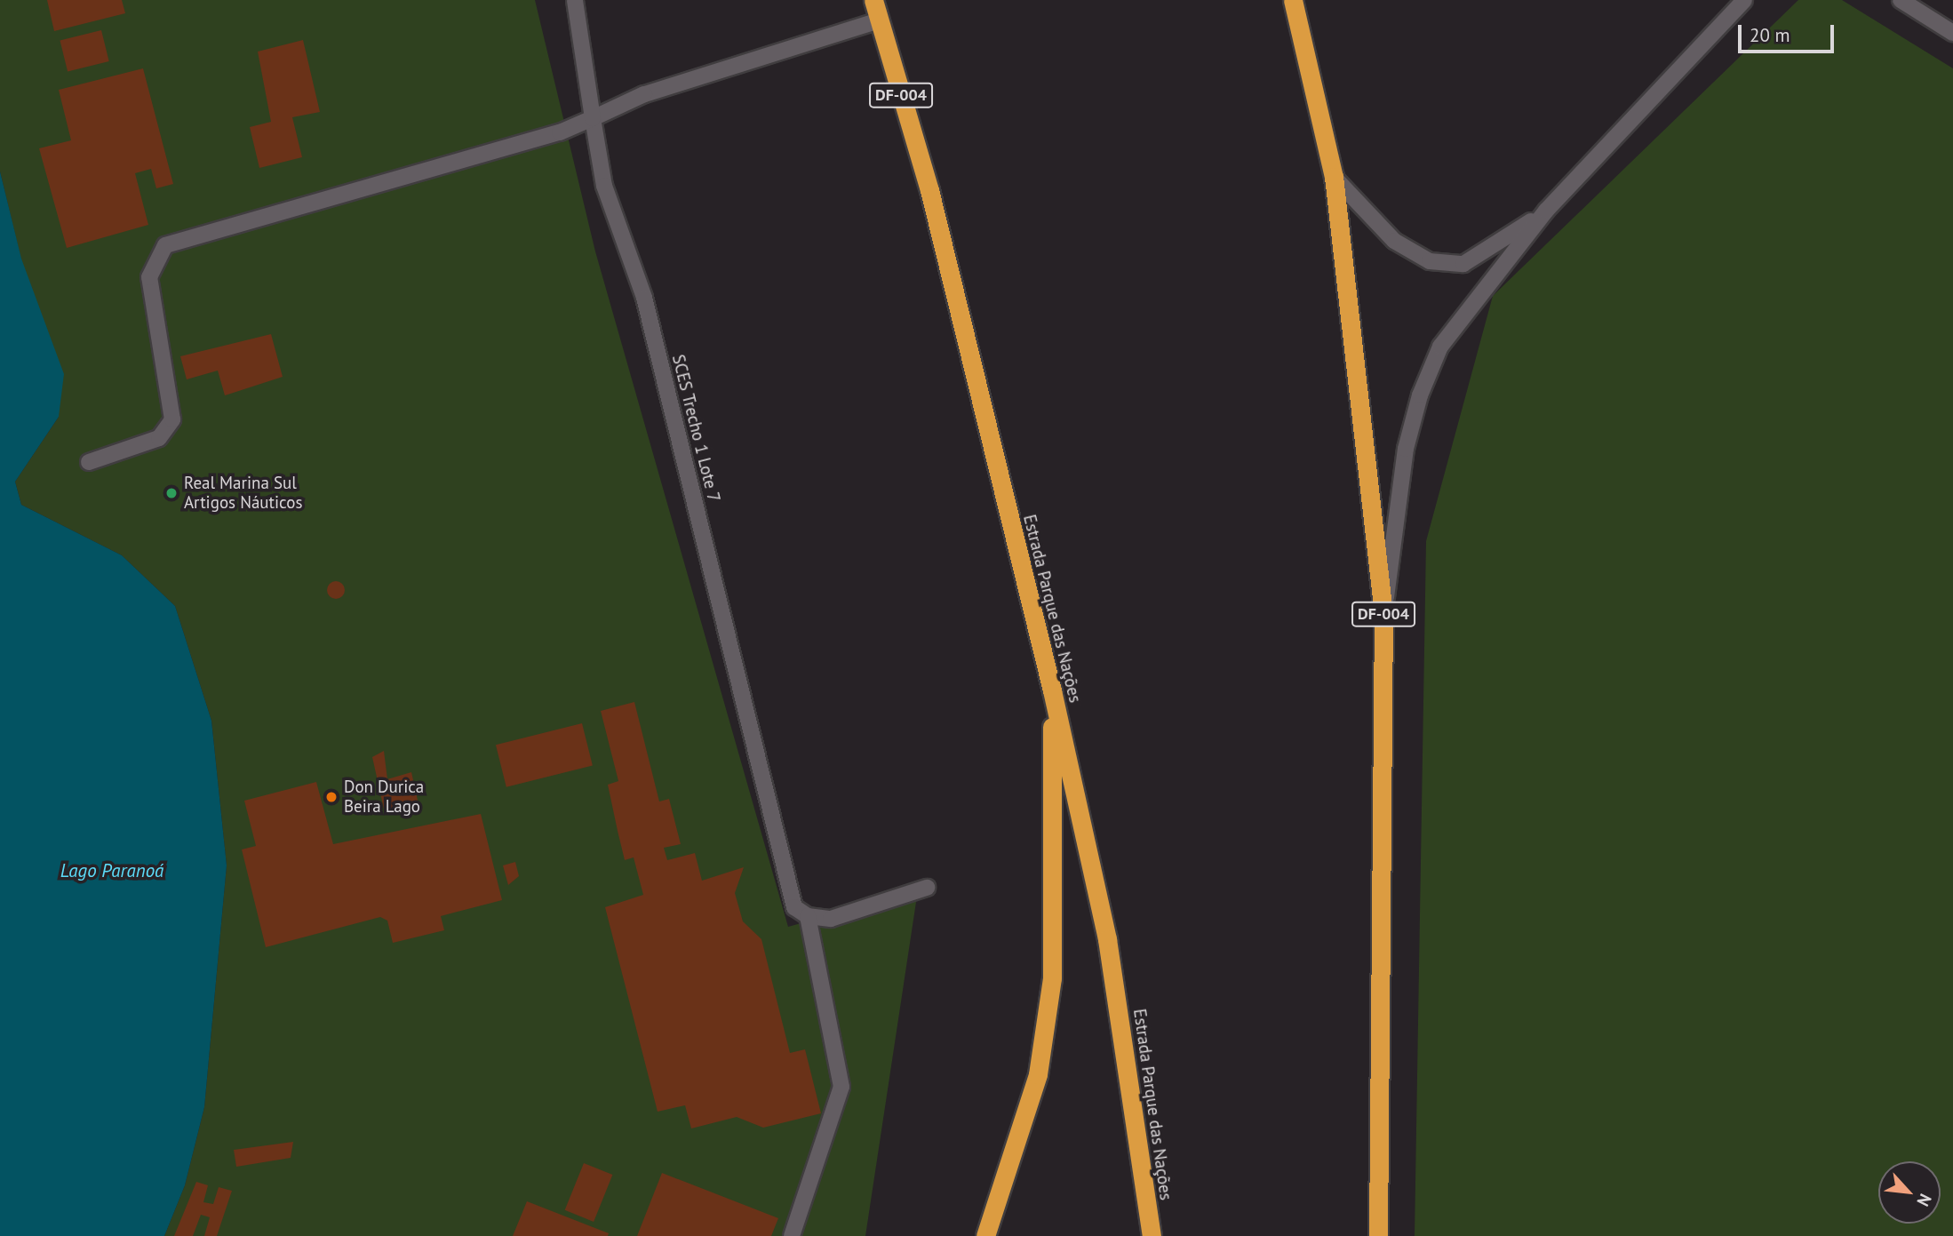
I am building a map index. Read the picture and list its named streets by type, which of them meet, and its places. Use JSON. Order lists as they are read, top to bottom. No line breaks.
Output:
{"streets":{"highway":["DF-004","Estrada Parque das Nações"],"street":["SCES Trecho 1 Lote 7"]},"water":["Lago Paranoá"],"places":["Real Marina Sul Artigos Náuticos","Don Durica Beira Lago"],"scale_bar":"20 m","north":"bottom right"}
